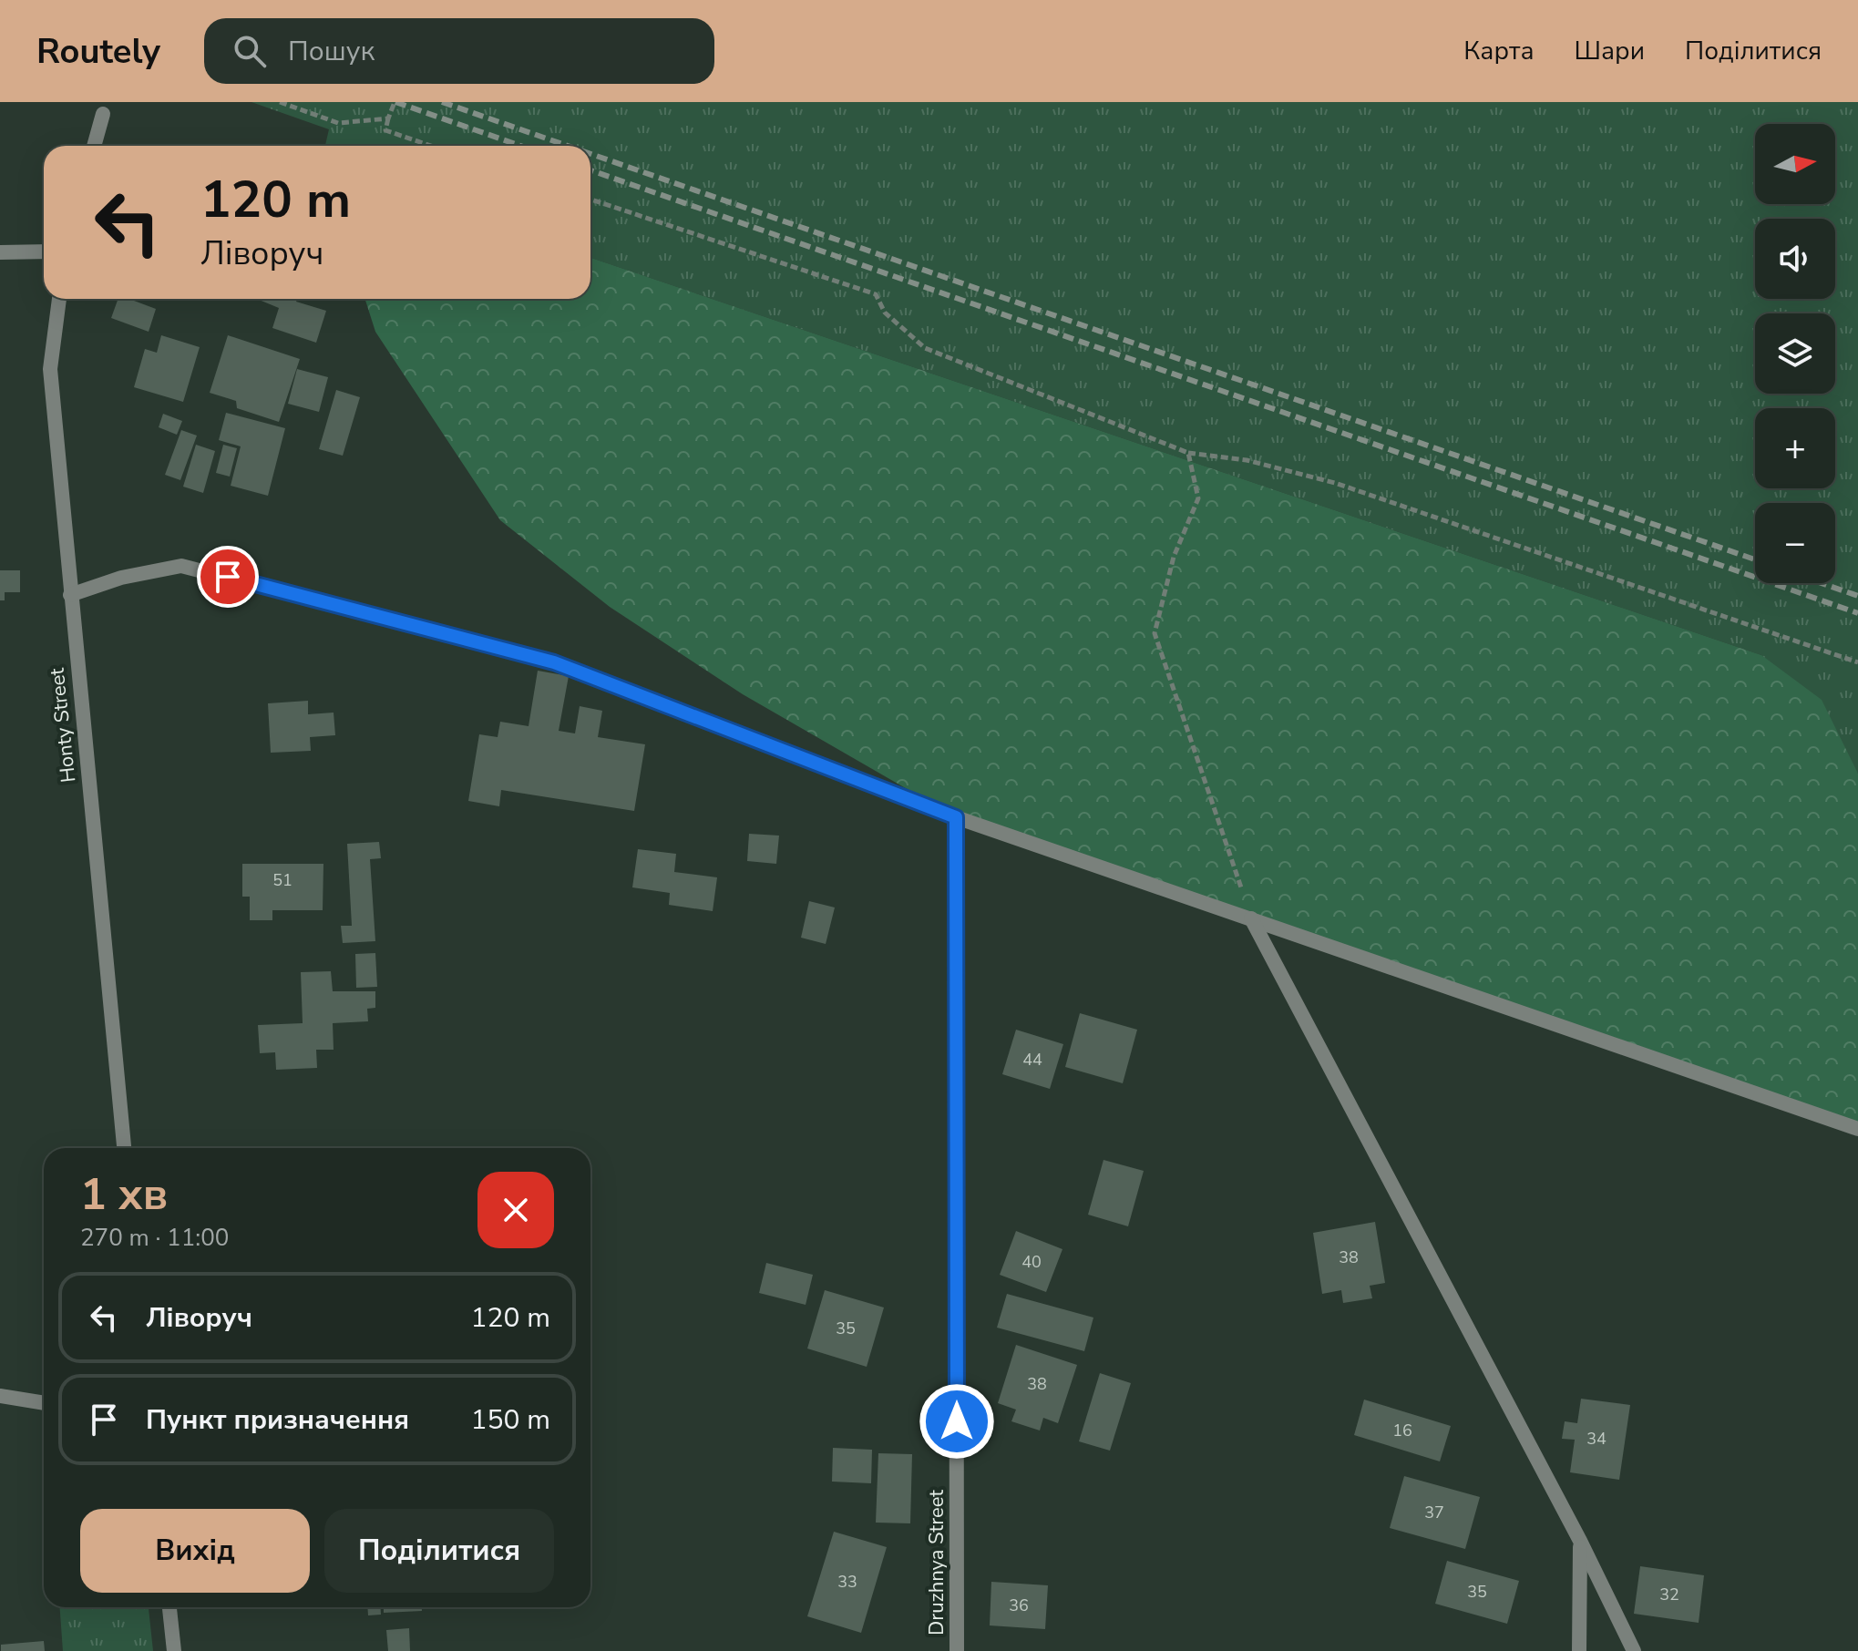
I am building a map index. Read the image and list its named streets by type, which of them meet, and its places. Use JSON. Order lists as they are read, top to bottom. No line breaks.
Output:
{"streets":{"street":["Honty Street","Druzhnya Street"]},"house_numbers":["51","44","38","40","35","38","16","34","37","33","35","32","36"],"north":"right","page":{"header":"Routely","search":"Пошук","nav":["Карта","Шари","Поділитися"],"map_buttons":["+","−"],"turn":["120 m","Ліворуч"],"heading":["1 хв","270 m · 11:00"],"list":[{"name":"Ліворуч","value":"120 m"},{"name":"Пункт призначення","value":"150 m"}],"buttons":["Вихід","Поділитися"]}}
